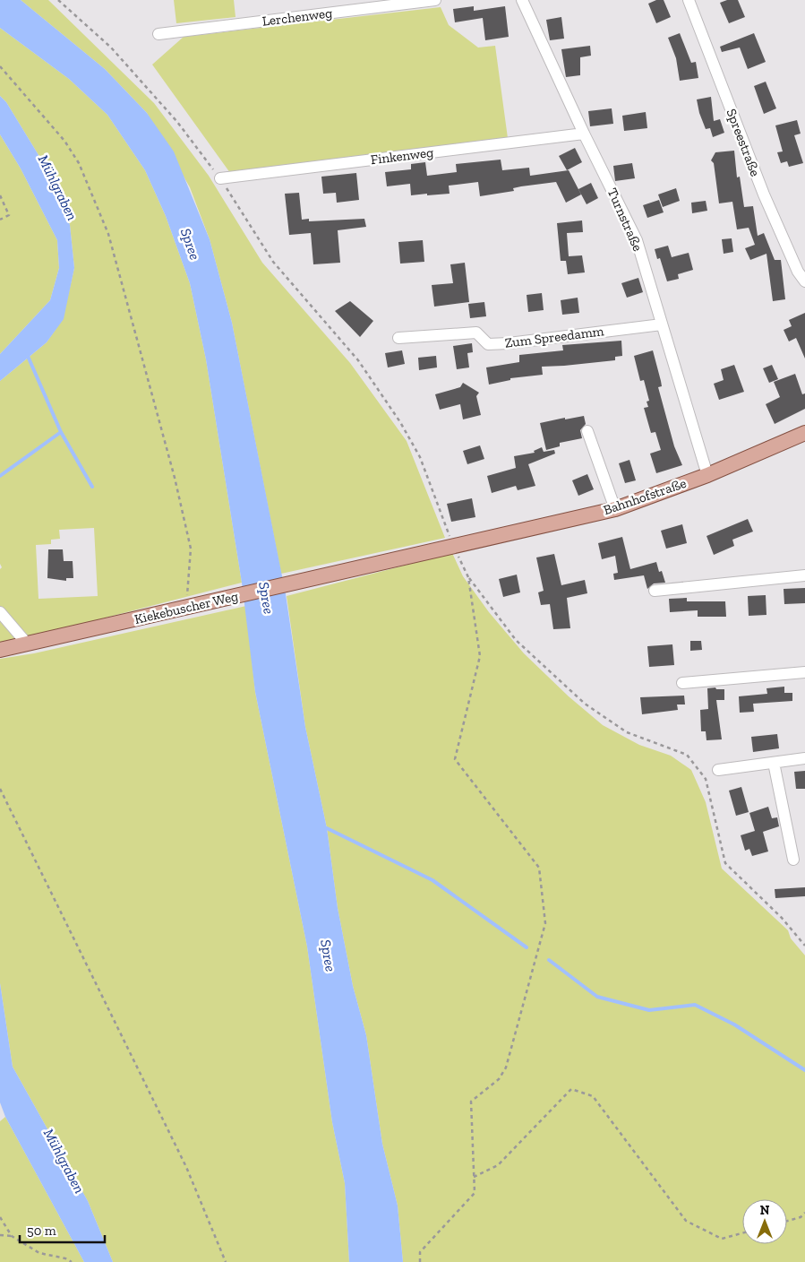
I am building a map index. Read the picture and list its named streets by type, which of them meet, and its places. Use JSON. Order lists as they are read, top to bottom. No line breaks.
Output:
{"streets":{"main road":["Bahnhofstraße","Kiekebuscher Weg"],"street":["Lerchenweg","Spreestraße","Finkenweg","Turnstraße","Zum Spreedamm"]},"crossings":[["Finkenweg","Turnstraße"],["Turnstraße","Zum Spreedamm"],["Turnstraße","Bahnhofstraße"],["Bahnhofstraße","Kiekebuscher Weg"]],"water":["Mühlgraben","Spree"],"scale_bar":"50 m","north":"top"}
